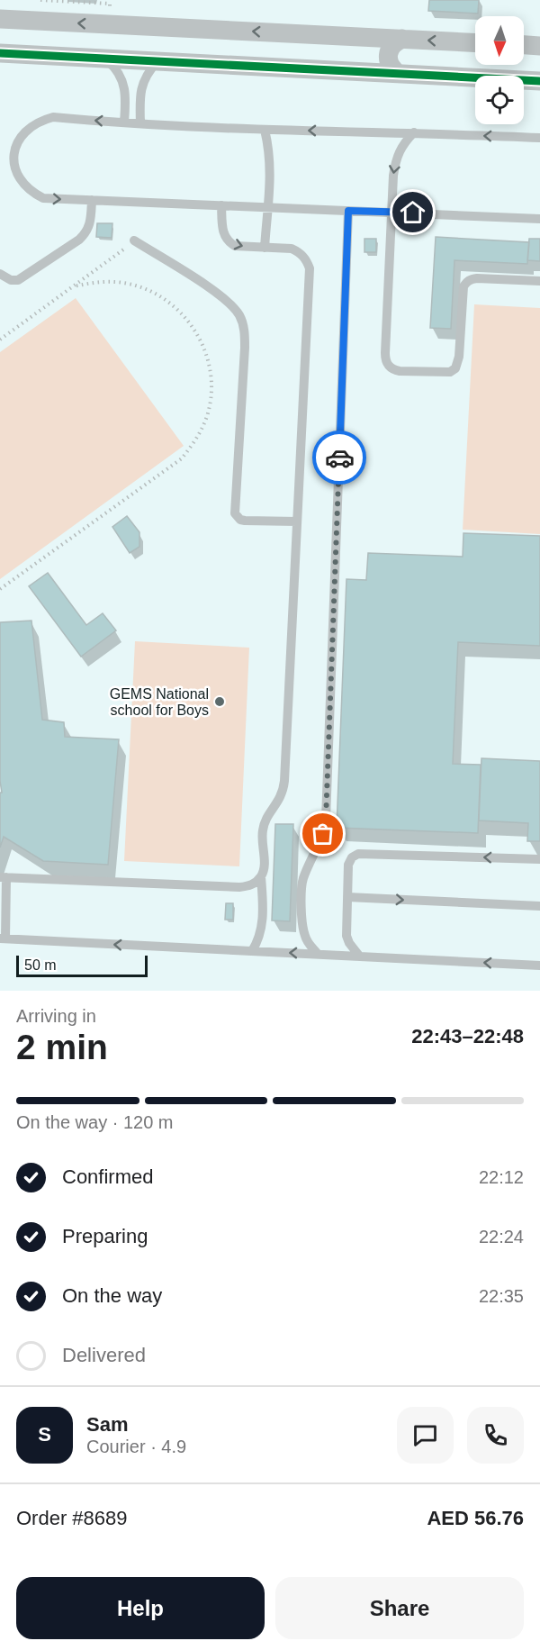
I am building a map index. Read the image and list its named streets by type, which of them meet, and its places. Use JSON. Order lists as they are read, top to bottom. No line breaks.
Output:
{"places":["GEMS National school for Boys"],"scale_bar":"50 m","north":"bottom","page":{"scale":"50 m","heading":["2 min","Arriving in","22:43–22:48"],"panel":["Sam","Courier · 4.9","Order #8689","AED 56.76"],"bar":"On the way · 120 m","list":[["Confirmed","22:12"],["Preparing","22:24"],["On the way","22:35"],"Delivered"],"round":"S","buttons":["Help","Share"]}}
